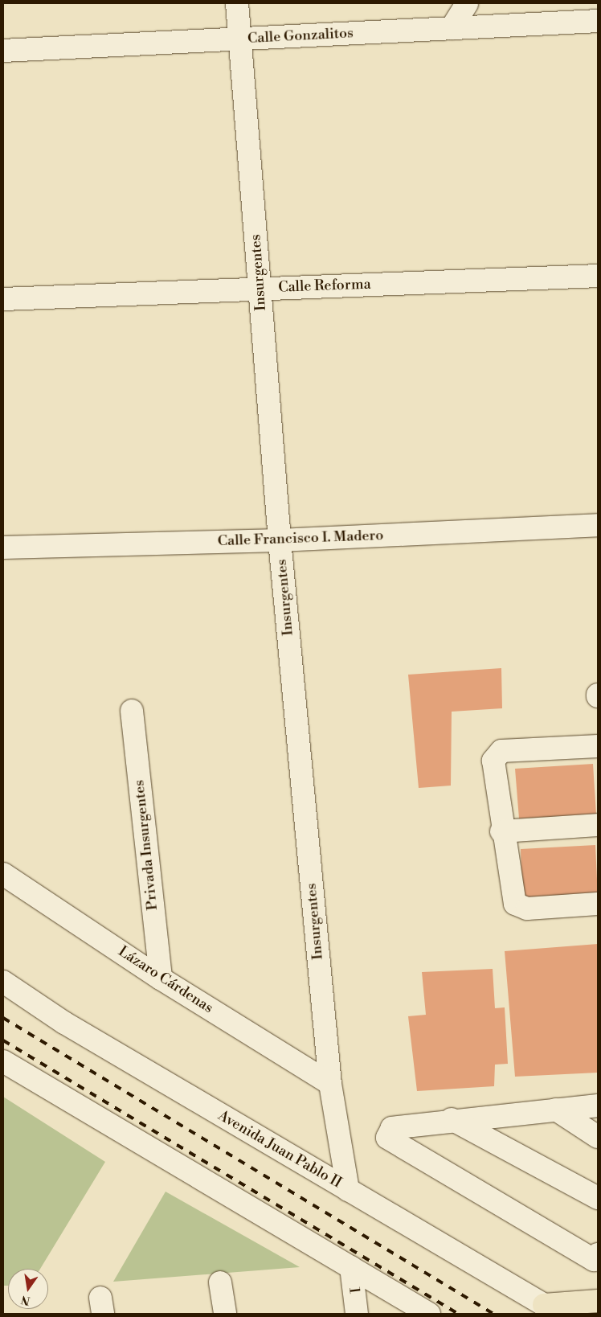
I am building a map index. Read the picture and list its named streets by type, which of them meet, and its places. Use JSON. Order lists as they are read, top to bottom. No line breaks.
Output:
{"streets":{"street":["Calle Gonzalitos","Insurgentes","Calle Reforma","Calle Francisco I. Madero","Privada Insurgentes","Lázaro Cárdenas","Avenida Juan Pablo II","1"]},"crossings":[["Calle Gonzalitos","Insurgentes"],["Insurgentes","Calle Reforma"],["Insurgentes","Calle Francisco I. Madero"],["Insurgentes","Lázaro Cárdenas"],["Insurgentes","Avenida Juan Pablo II"],["Privada Insurgentes","Lázaro Cárdenas"]],"north":"bottom"}
